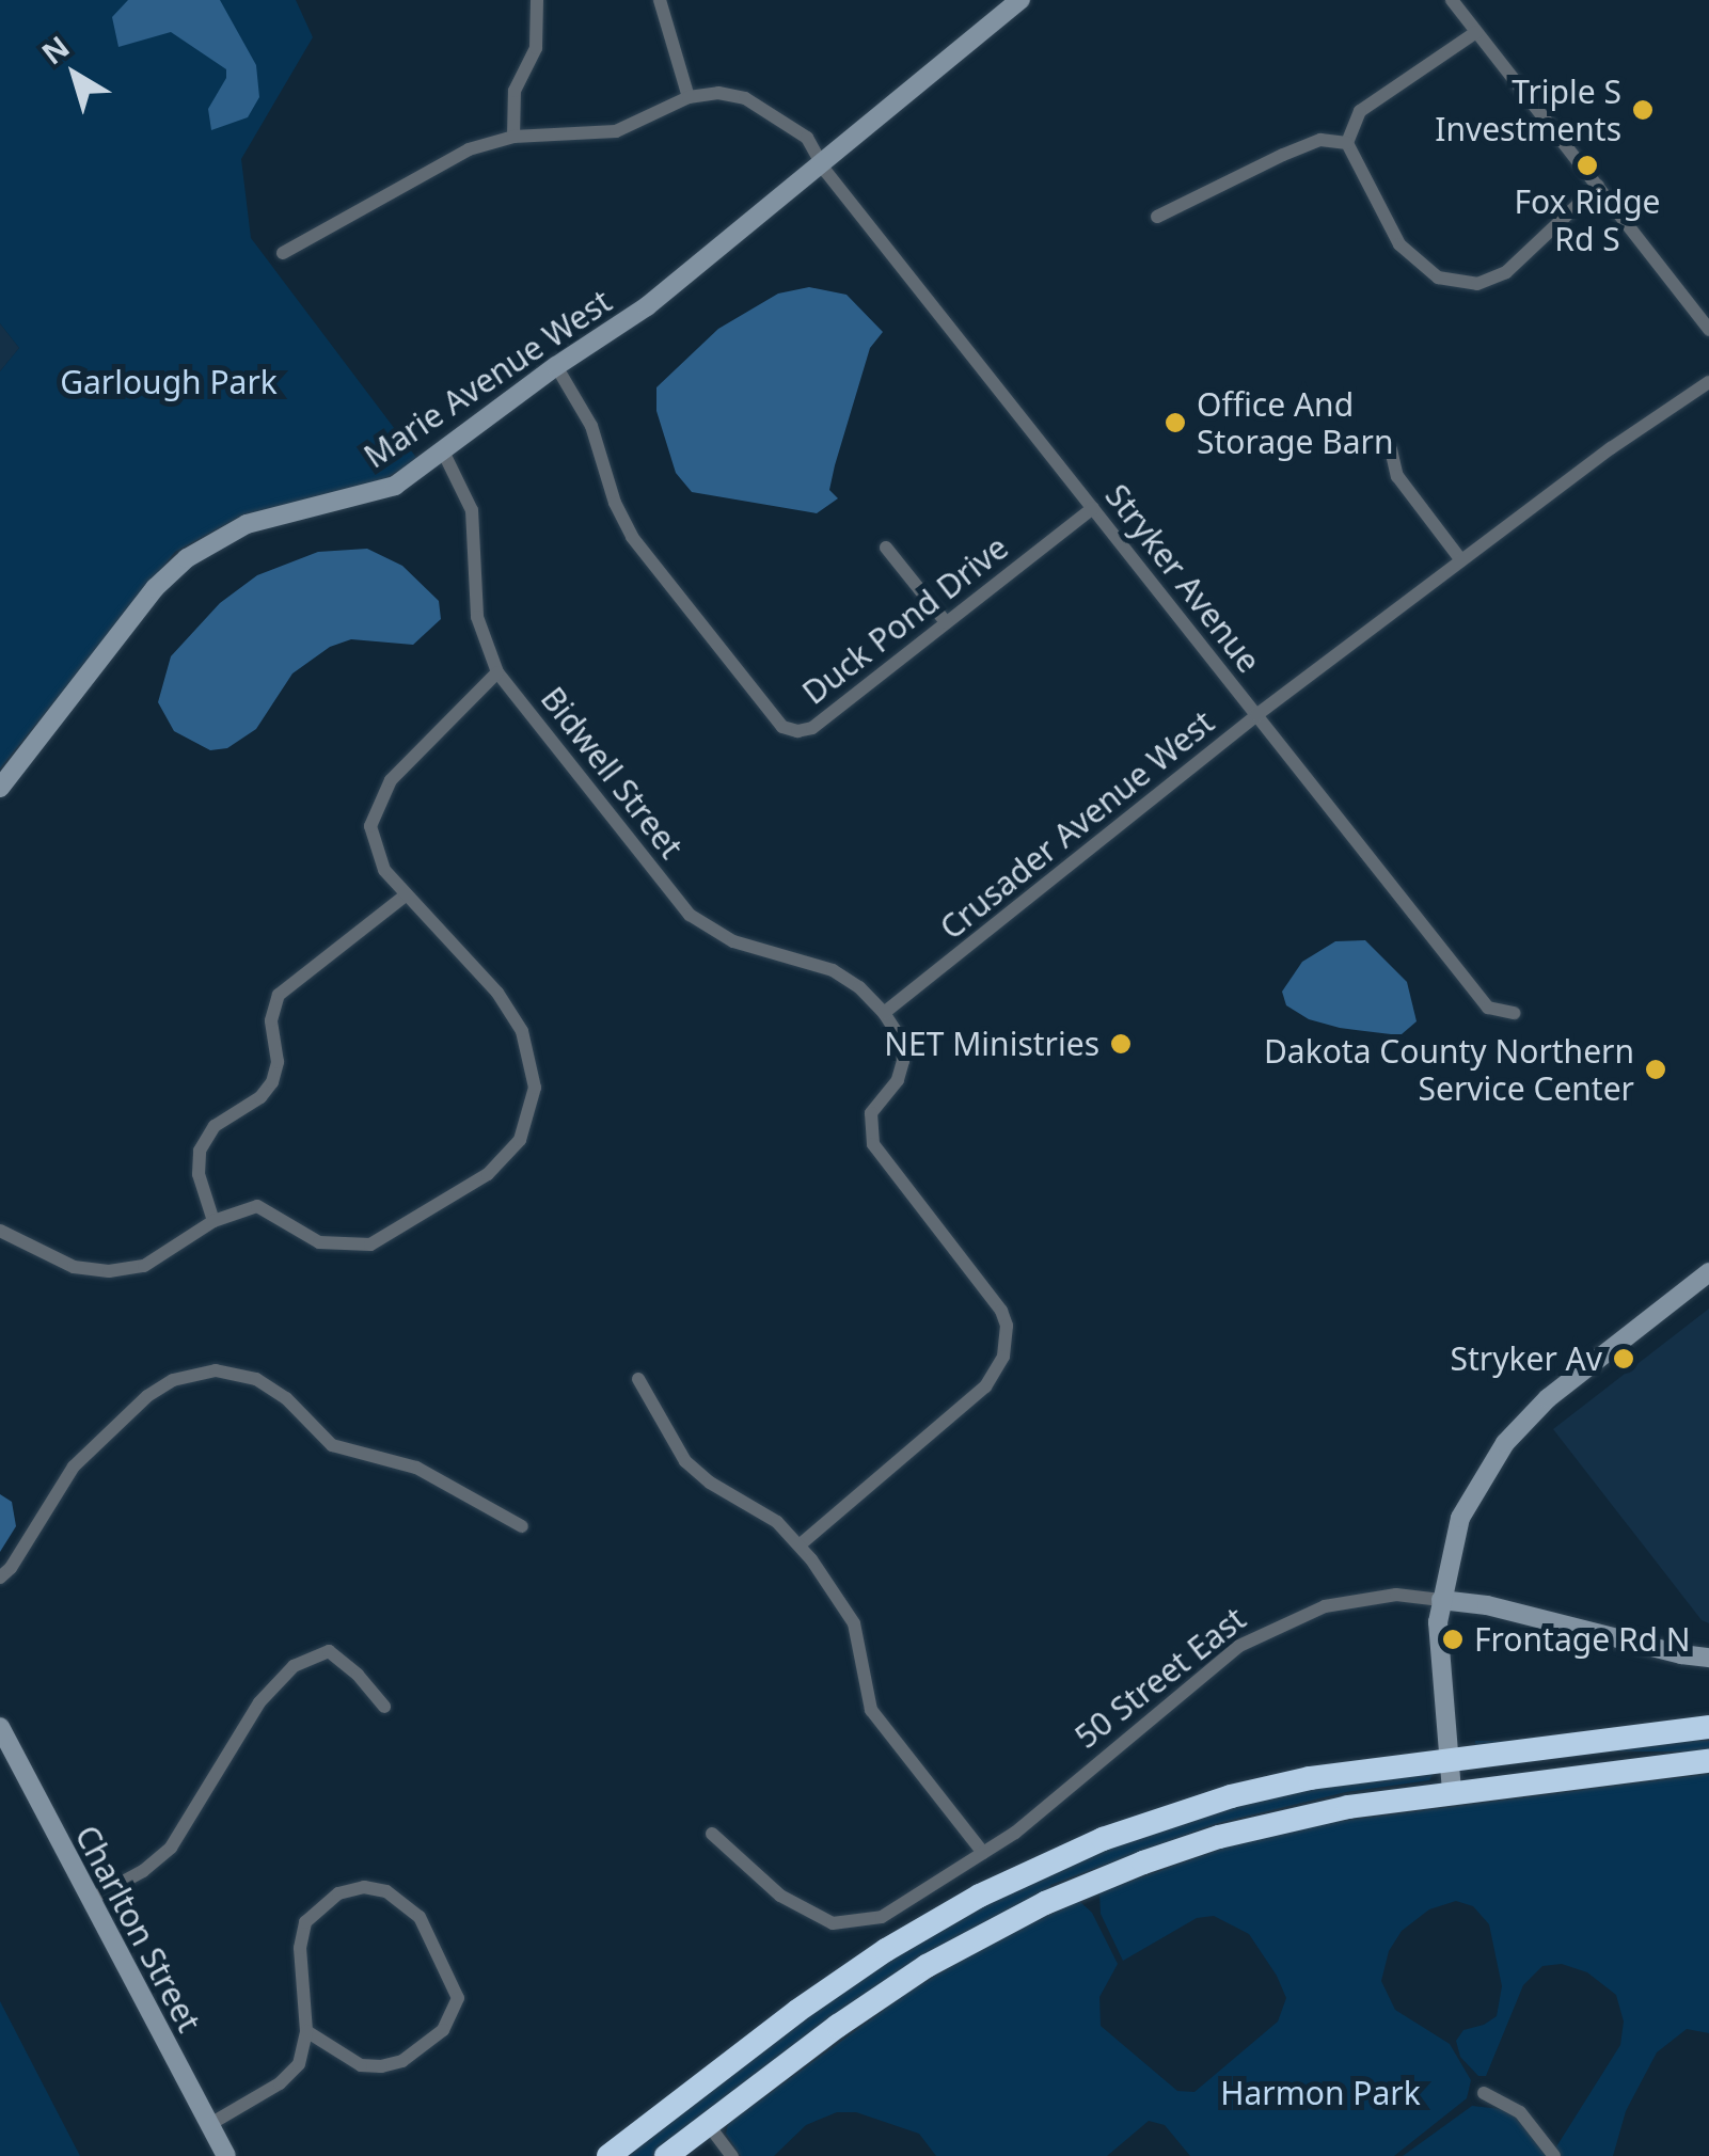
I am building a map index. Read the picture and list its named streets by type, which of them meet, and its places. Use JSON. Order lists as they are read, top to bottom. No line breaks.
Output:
{"streets":{"street":["Marie Avenue West","Stryker Avenue","Duck Pond Drive","Bidwell Street","Crusader Avenue West","50 Street East","Charlton Street"]},"crossings":[["Marie Avenue West","Stryker Avenue"],["Marie Avenue West","Duck Pond Drive"],["Marie Avenue West","Bidwell Street"],["Stryker Avenue","Duck Pond Drive"],["Stryker Avenue","Crusader Avenue West"],["Bidwell Street","Crusader Avenue West"]],"parks":["Garlough Park","Harmon Park"],"places":["Triple S Investments","Fox Ridge Rd S","Office And Storage Barn","NET Ministries","Dakota County Northern Service Center","Stryker Av","Frontage Rd N"],"north":"top left"}
